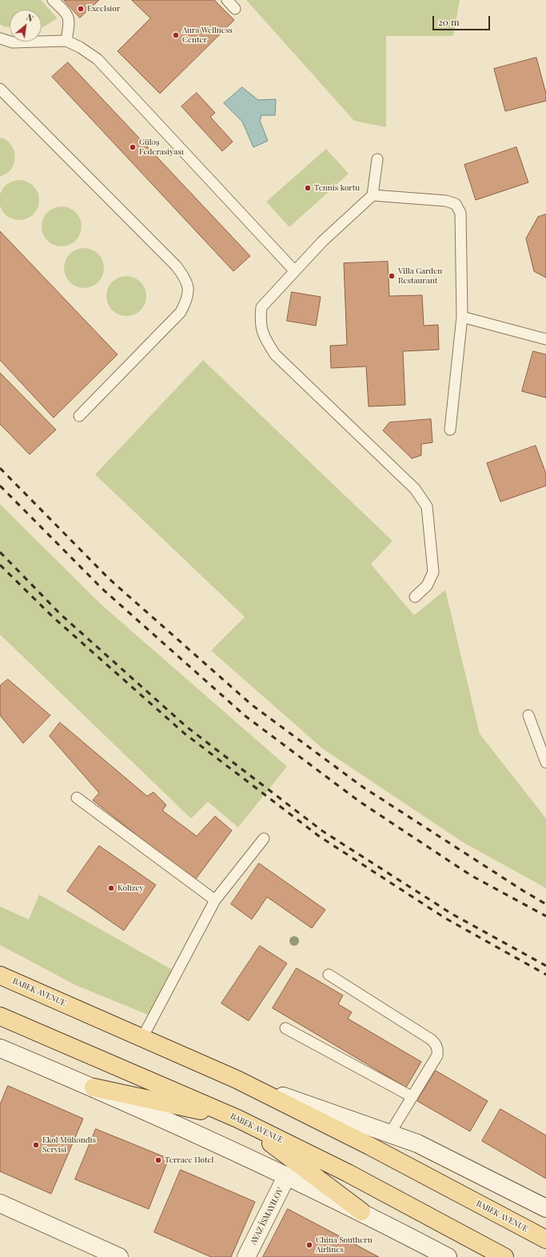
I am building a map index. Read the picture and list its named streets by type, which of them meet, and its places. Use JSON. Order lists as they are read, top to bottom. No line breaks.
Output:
{"streets":{"main road":["BABEK AVENUE"]},"places":["Excelsior","Aura Wellness Center","Güləş Federasiyası","Tennis kortu","Villa Garden Restaurant","Kolizey","Ekol Mühəndis Servisi","Terrace Hotel","China Southern Airlines"],"scale_bar":"20 m","north":"top right"}
